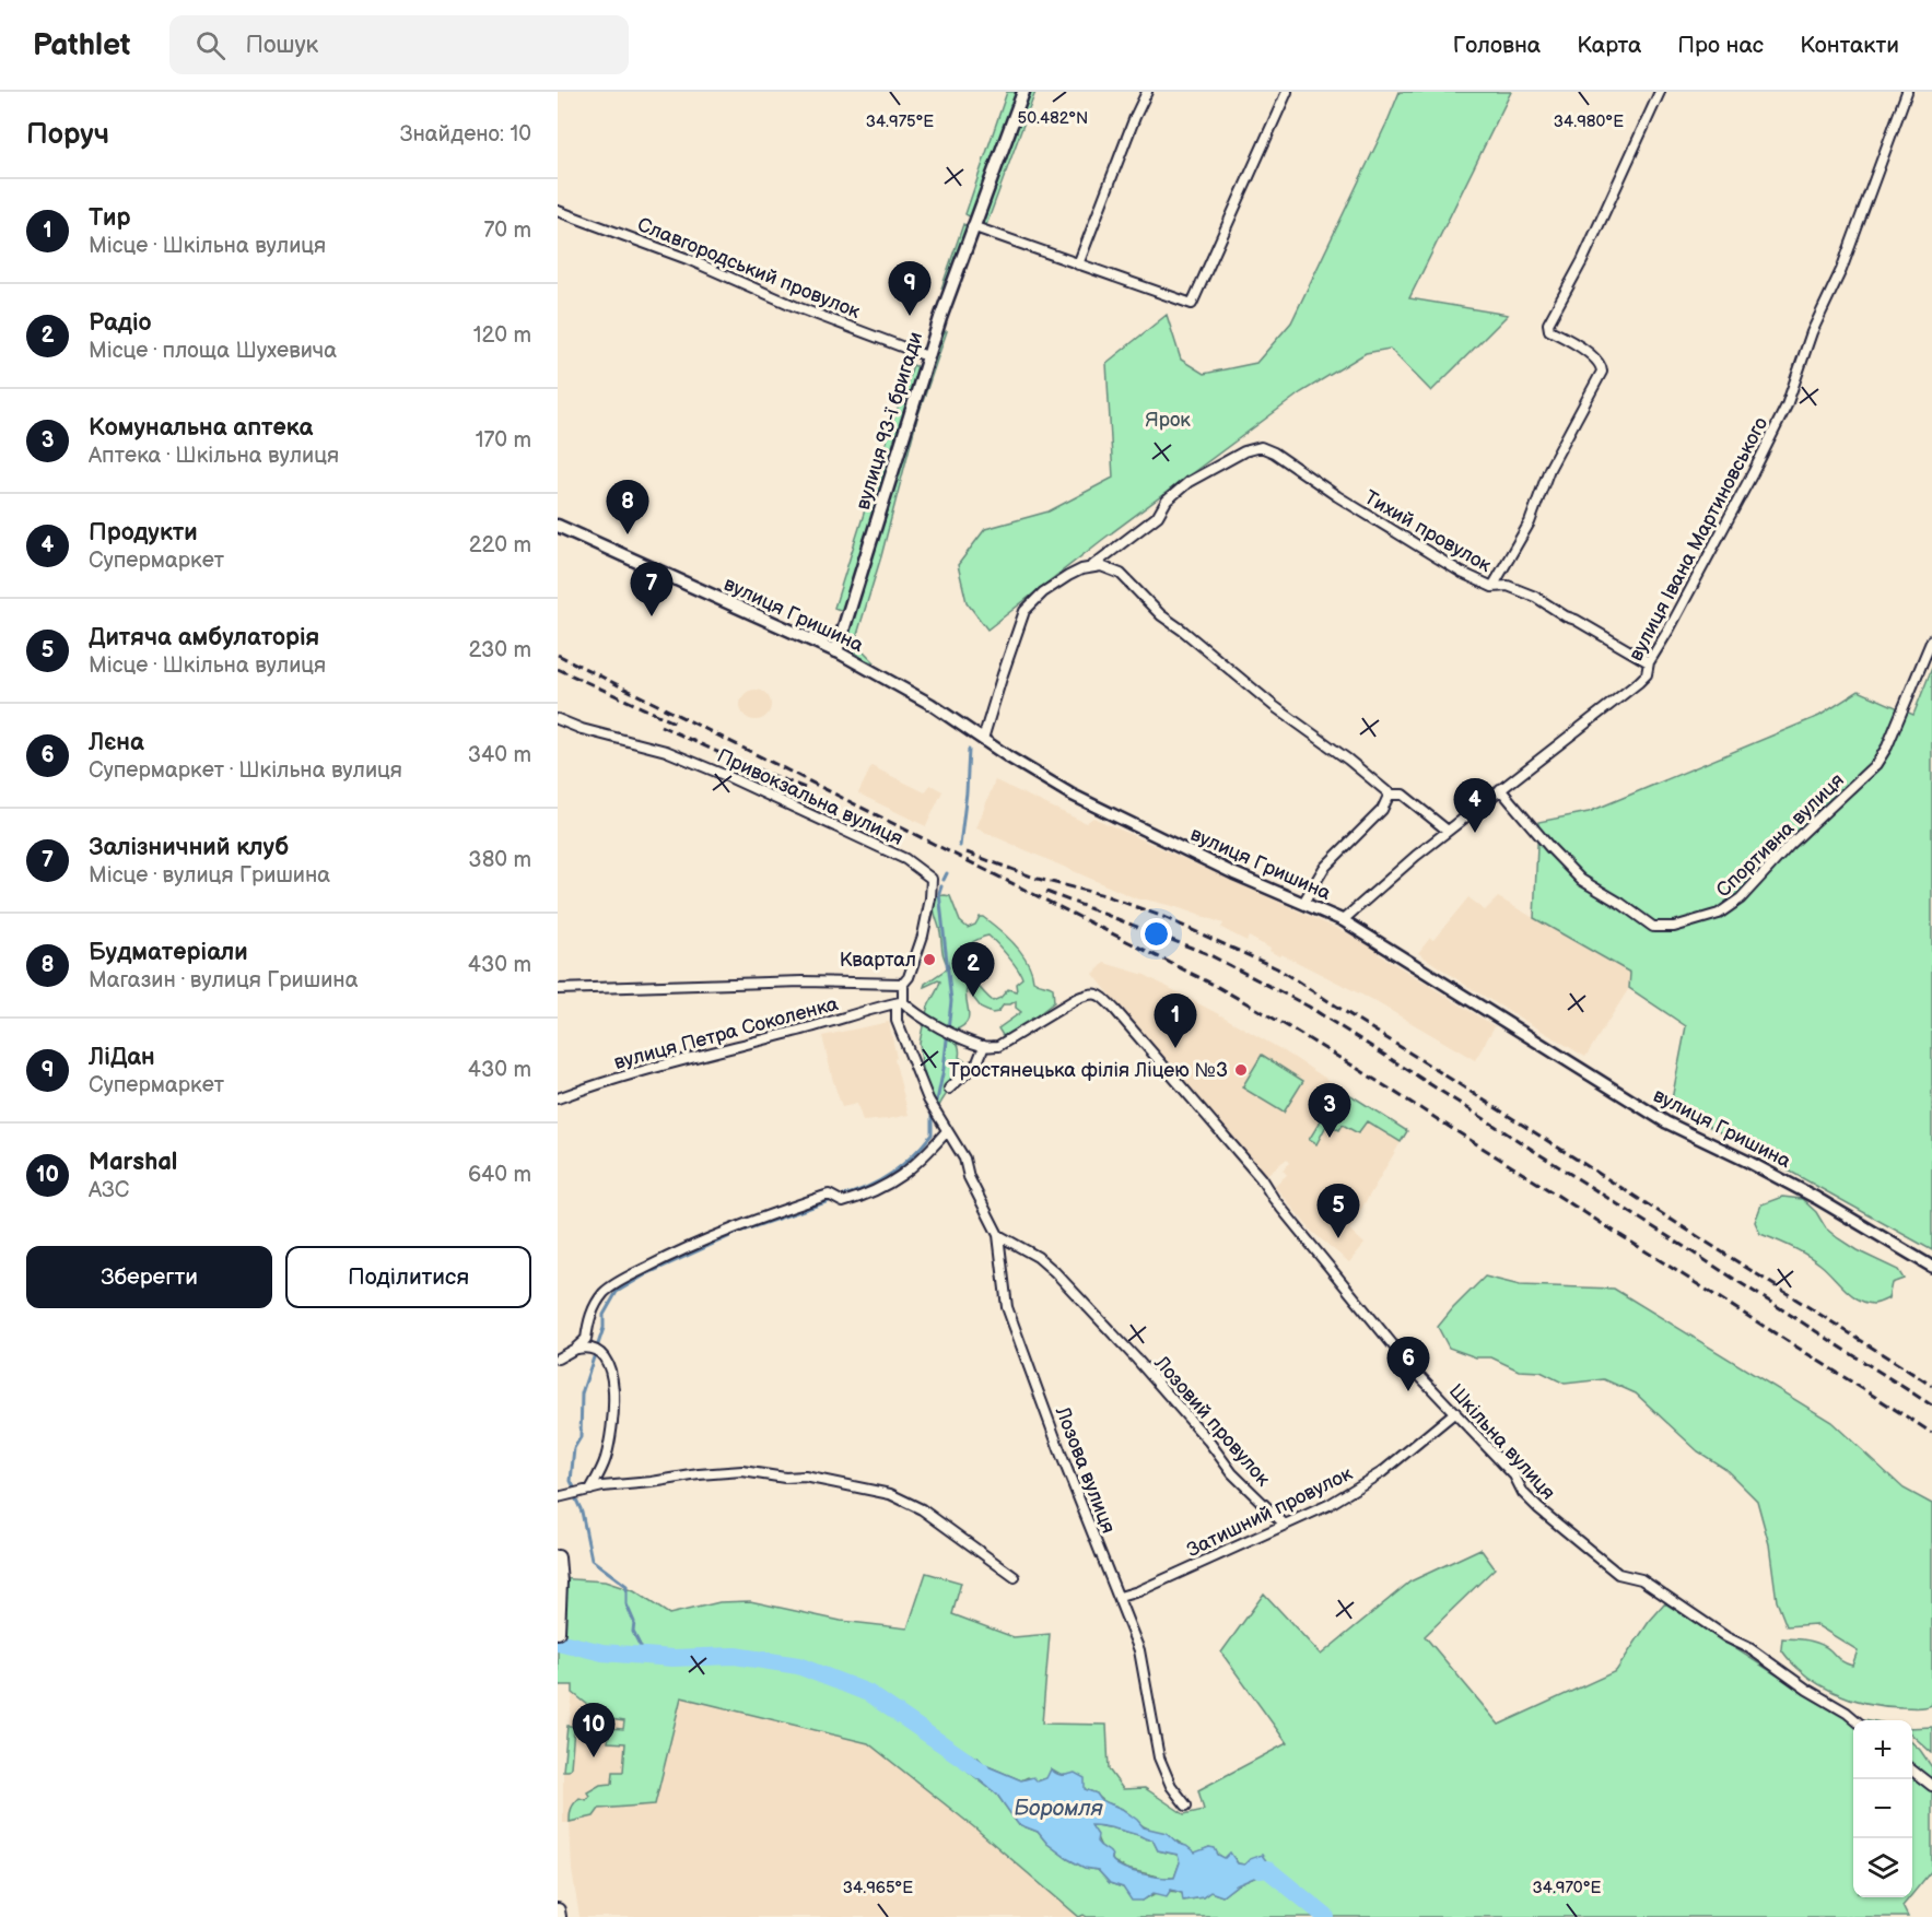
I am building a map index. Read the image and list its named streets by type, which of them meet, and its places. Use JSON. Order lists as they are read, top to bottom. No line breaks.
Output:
{"streets":{"main road":["вулиця 93-ї бригади","вулиця Гришина"],"street":["Славгородський провулок","Тихий провулок","вулиця Івана Мартиновського","Привокзальна вулиця","Спортивна вулиця","вулиця Петра Соколенка","Лозовий провулок","Шкільна вулиця","Лозова вулиця","Затишний провулок"]},"crossings":[["Славгородський провулок","вулиця 93-ї бригади"],["вулиця 93-ї бригади","вулиця Гришина"],["Тихий провулок","вулиця Івана Мартиновського"],["вулиця Івана Мартиновського","вулиця Гришина"],["вулиця Івана Мартиновського","Спортивна вулиця"],["Привокзальна вулиця","Лозова вулиця"],["вулиця Петра Соколенка","Лозова вулиця"],["Лозовий провулок","Лозова вулиця"],["Лозовий провулок","Затишний провулок"],["Шкільна вулиця","Затишний провулок"],["Лозова вулиця","Затишний провулок"]],"water":["Боромля"],"parks":["Ярок"],"places":["Квартал","Тростянецька філія Ліцею №3"],"page":{"header":"Pathlet","search":"Пошук","nav":["Головна","Карта","Про нас","Контакти"],"heading":["Поруч","Знайдено: 10"],"list":[{"mark":"1","name":"Тир","note":"Місце · Шкільна вулиця","value":"70 m"},{"mark":"2","name":"Радіо","note":"Місце · площа Шухевича","value":"120 m"},{"mark":"3","name":"Комунальна аптека","note":"Аптека · Шкільна вулиця","value":"170 m"},{"mark":"4","name":"Продукти","note":"Супермаркет","value":"220 m"},{"mark":"5","name":"Дитяча амбулаторія","note":"Місце · Шкільна вулиця","value":"230 m"},{"mark":"6","name":"Лєна","note":"Супермаркет · Шкільна вулиця","value":"340 m"},{"mark":"7","name":"Залізничний клуб","note":"Місце · вулиця Гришина","value":"380 m"},{"mark":"8","name":"Будматеріали","note":"Магазин · вулиця Гришина","value":"430 m"},{"mark":"9","name":"ЛіДан","note":"Супермаркет","value":"430 m"},{"mark":"10","name":"Marshal","note":"АЗС","value":"640 m"}],"pins":["9","8","7","4","2","1","3","5","6","10"],"buttons":["Зберегти","Поділитися"],"map_buttons":["+","−"]},"coordinates":["50.482°N","34.975°E","34.980°E","34.965°E","34.970°E"]}
